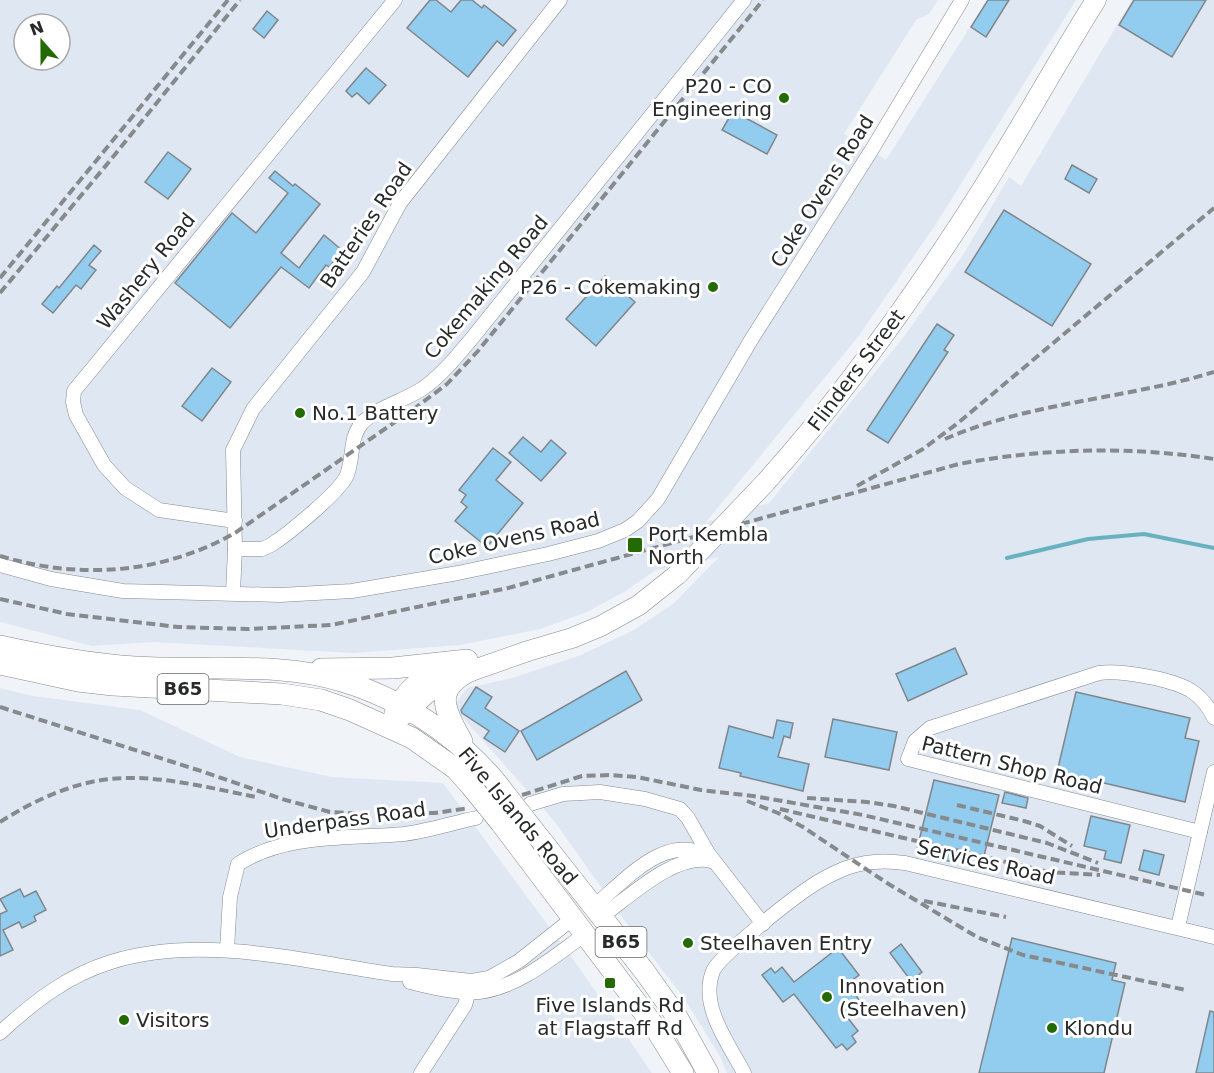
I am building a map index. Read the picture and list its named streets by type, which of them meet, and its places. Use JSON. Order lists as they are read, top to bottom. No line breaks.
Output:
{"streets":{"main road":["B65","Five Islands Road"],"street":["Coke Ovens Road","Batteries Road","Washery Road","Cokemaking Road","Flinders Street","Pattern Shop Road","Underpass Road","Services Road"]},"crossings":[["Coke Ovens Road","Batteries Road"],["Batteries Road","Washery Road"],["Batteries Road","Cokemaking Road"],["Flinders Street","Five Islands Road"]],"places":{"other":["P20 - CO Engineering","P26 - Cokemaking","No.1 Battery","Steelhaven Entry","Innovation (Steelhaven)","Visitors","Klondu"],"transit":["Port Kembla North","Five Islands Rd at Flagstaff Rd"]},"north":"top"}
